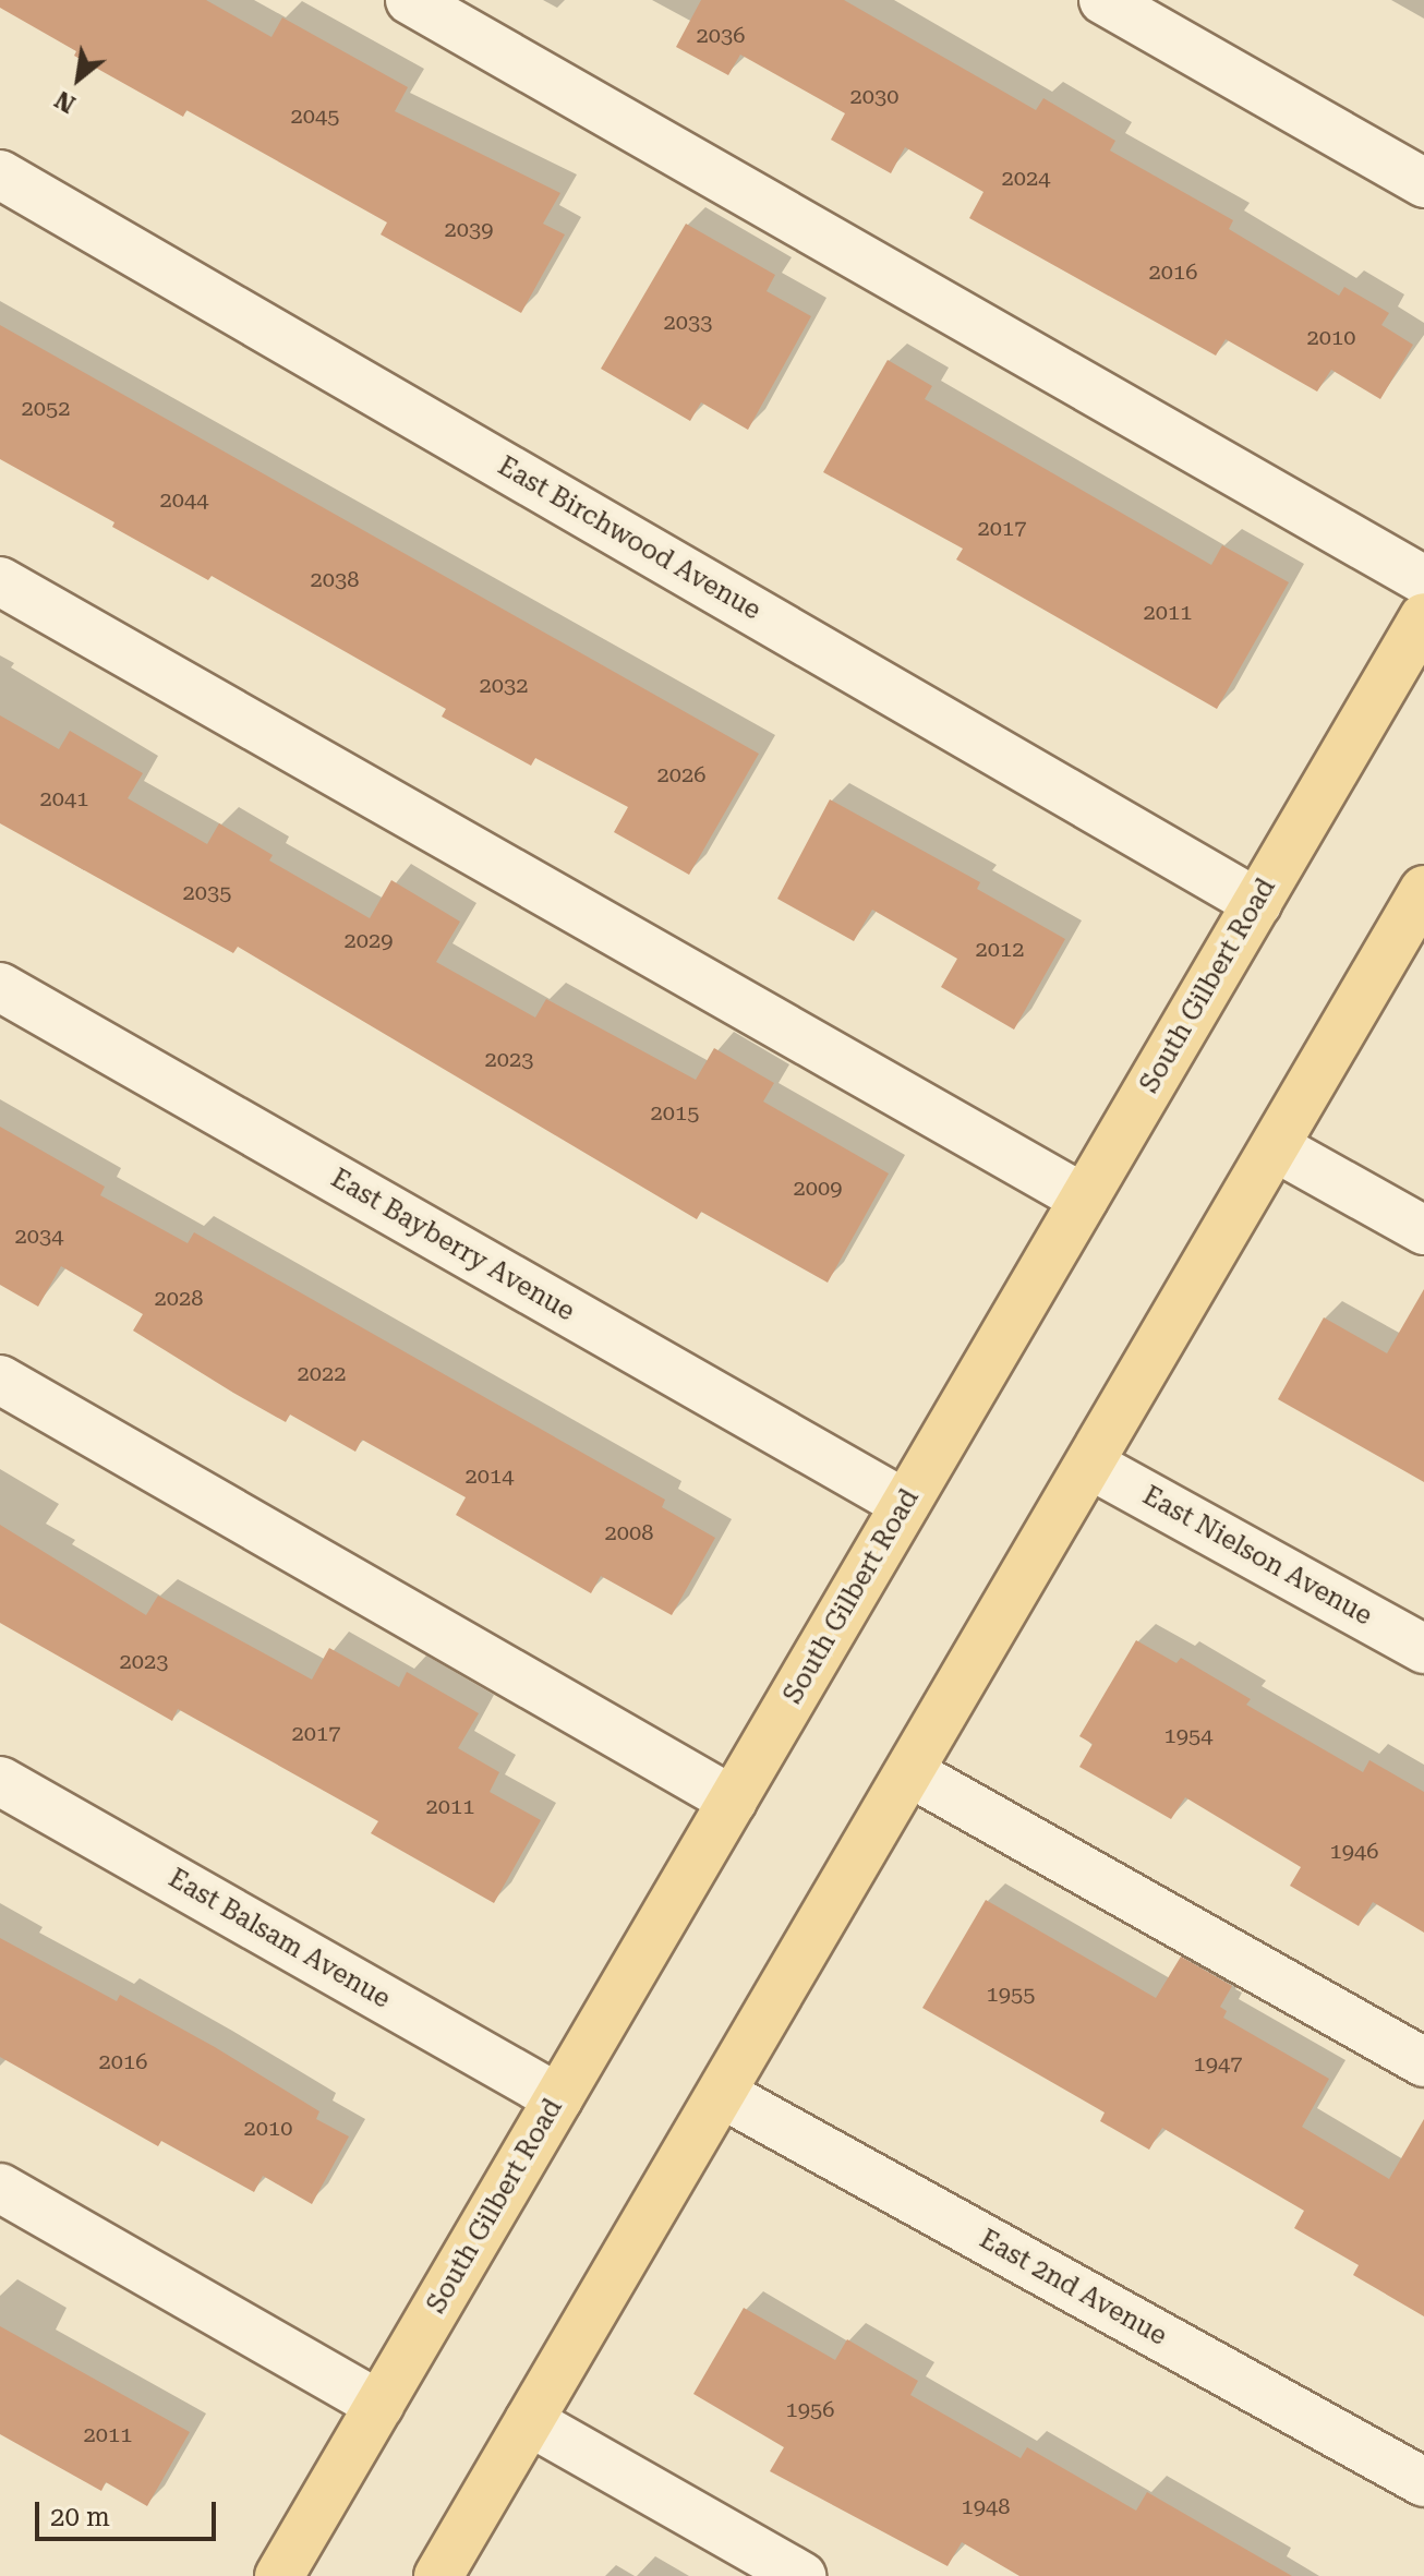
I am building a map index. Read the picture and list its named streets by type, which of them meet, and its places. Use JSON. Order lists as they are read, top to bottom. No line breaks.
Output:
{"streets":{"main road":["South Gilbert Road"],"street":["East Birchwood Avenue","East Bayberry Avenue","East Nielson Avenue","East Balsam Avenue","East 2nd Avenue"]},"crossings":[["East Birchwood Avenue","South Gilbert Road"],["South Gilbert Road","East Bayberry Avenue"],["South Gilbert Road","East Balsam Avenue"]],"house_numbers":["2036","2030","2045","2024","2039","2016","2033","2010","2052","2044","2017","2038","2011","2032","2026","2041","2035","2029","2012","2023","2015","2009","2034","2028","2022","2014","2008","2023","2017","1954","2011","1946","1955","2016","1947","2010","1956","2011","1948"],"scale_bar":"20 m","north":"bottom left"}
